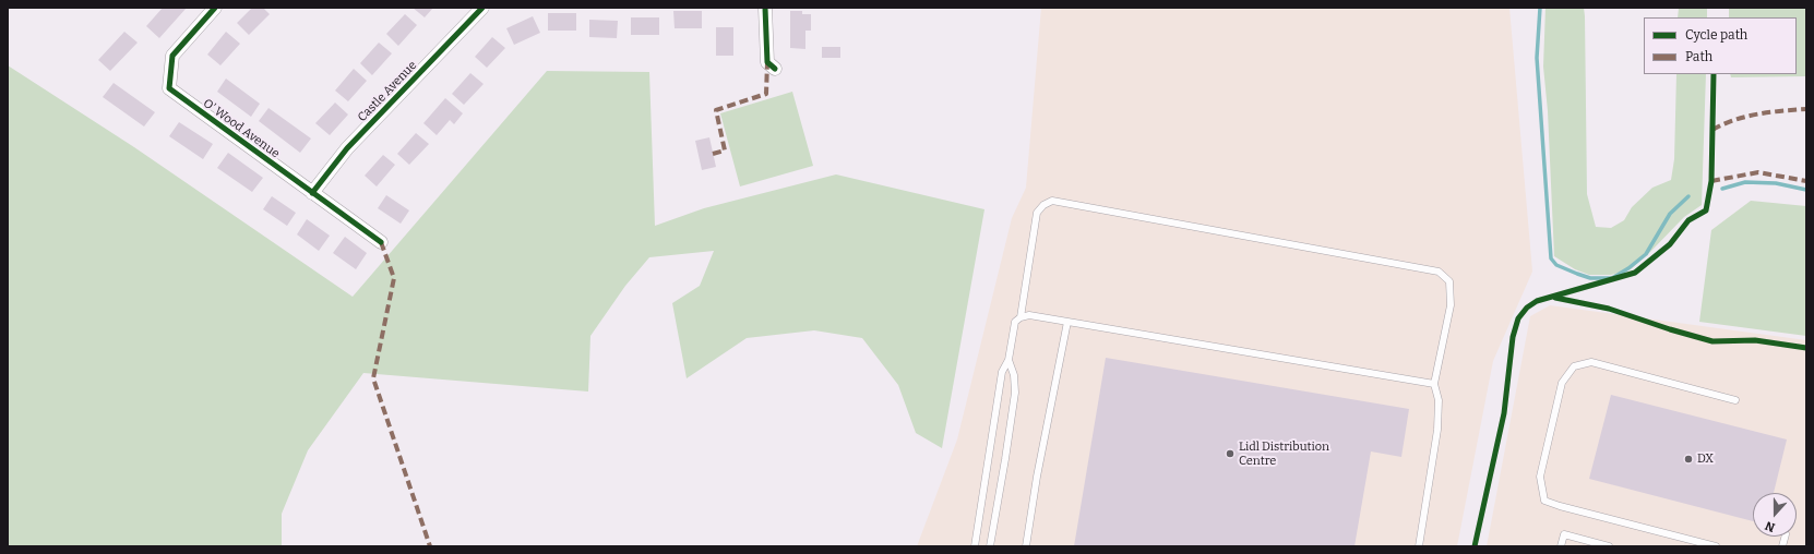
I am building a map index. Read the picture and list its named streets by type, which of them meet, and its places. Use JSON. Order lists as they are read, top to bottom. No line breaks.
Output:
{"streets":{"street":["Castle Avenue","O' Wood Avenue"]},"crossings":[["Castle Avenue","O' Wood Avenue"]],"places":["Lidl Distribution Centre","DX"],"legend":["Cycle path","Path"],"north":"bottom"}
